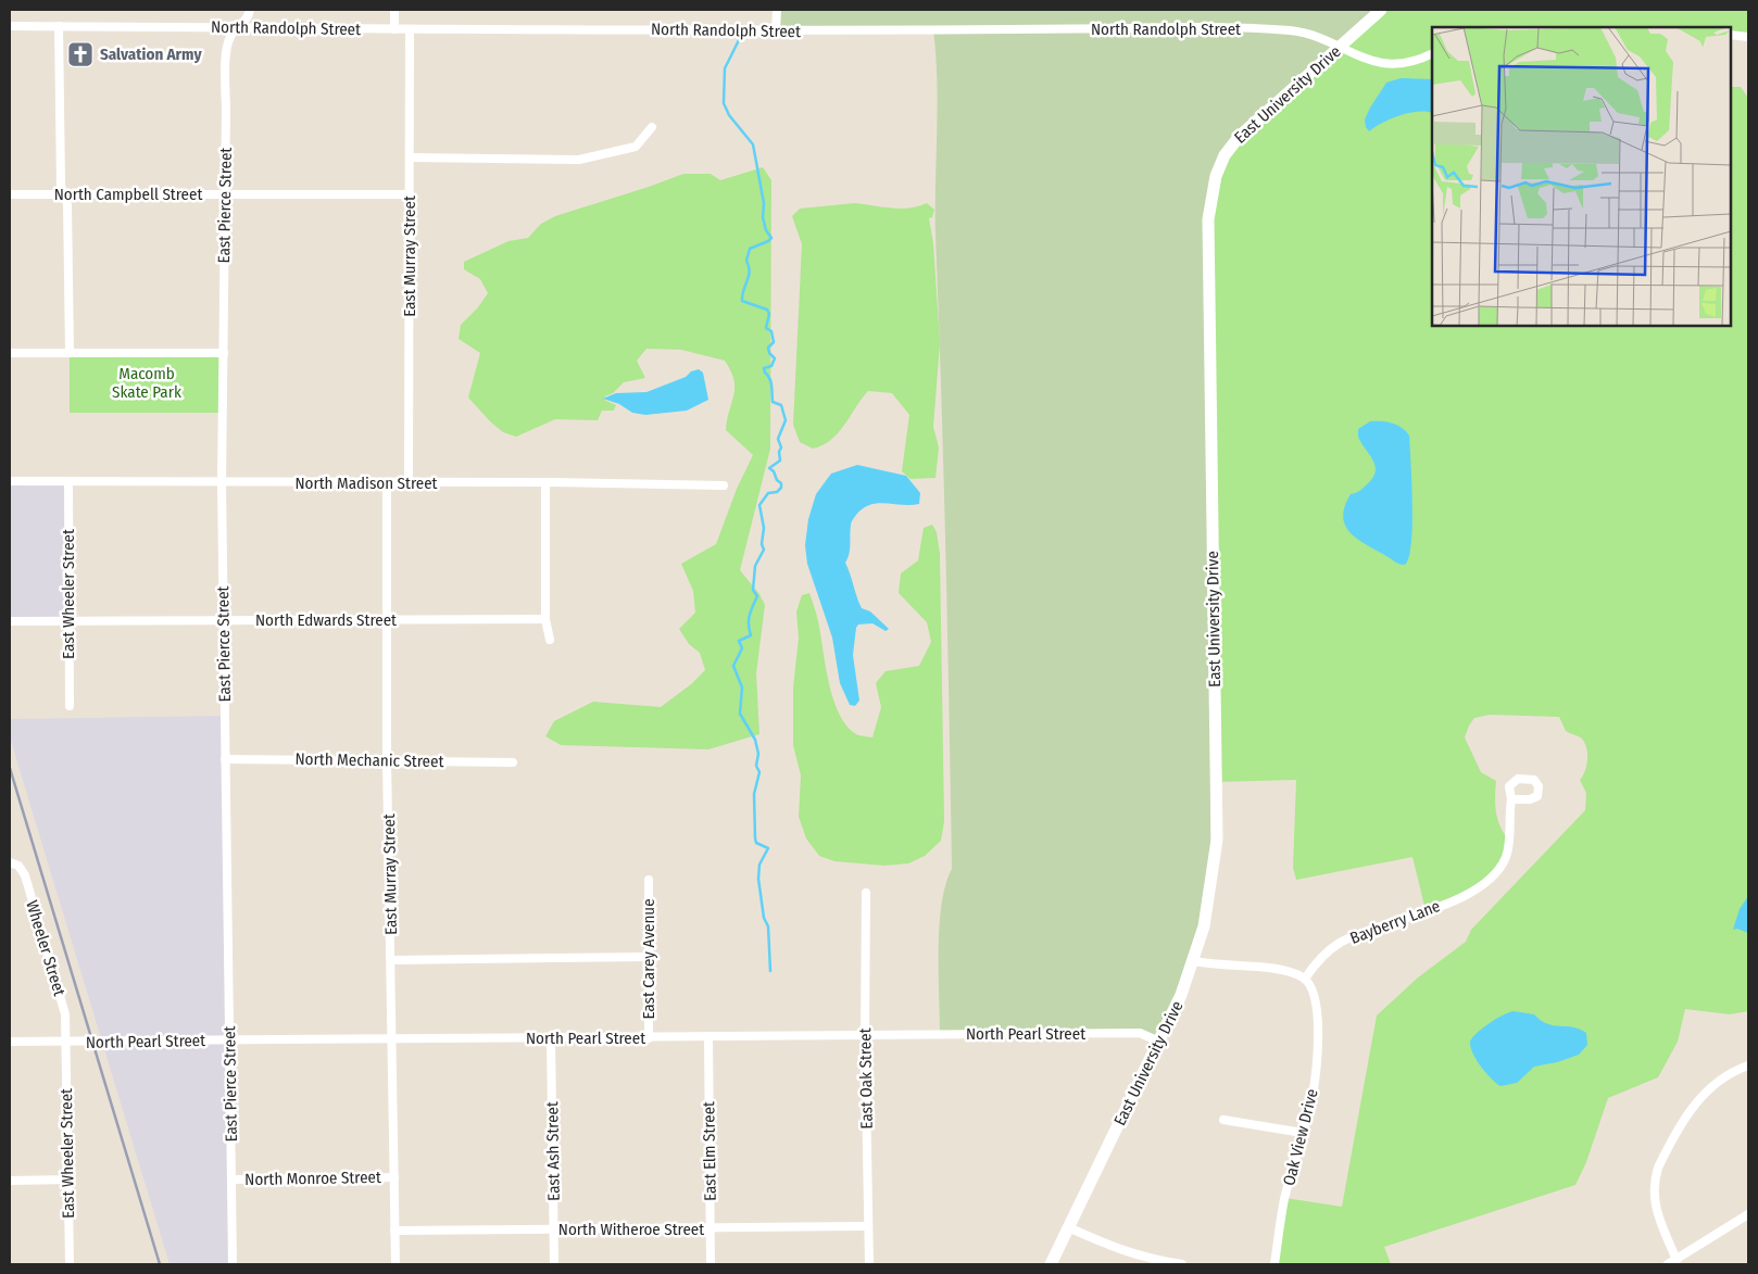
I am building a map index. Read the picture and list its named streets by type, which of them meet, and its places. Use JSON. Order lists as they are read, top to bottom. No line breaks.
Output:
{"streets":{"main road":["East University Drive"],"street":["North Randolph Street","North Campbell Street","East Pierce Street","East Murray Street","North Madison Street","East Wheeler Street","North Edwards Street","North Mechanic Street","Bayberry Lane","Wheeler Street","East Carey Avenue","North Pearl Street","East Oak Street","Oak View Drive","East Ash Street","East Elm Street","North Monroe Street","North Witheroe Street"]},"crossings":[["North Randolph Street","East University Drive"],["North Randolph Street","East Pierce Street"],["North Randolph Street","East Murray Street"],["East University Drive","North Pearl Street"],["North Campbell Street","East Pierce Street"],["North Campbell Street","East Murray Street"],["East Pierce Street","North Madison Street"],["East Pierce Street","North Edwards Street"],["East Pierce Street","North Mechanic Street"],["East Pierce Street","North Pearl Street"],["East Pierce Street","North Monroe Street"],["East Murray Street","North Madison Street"],["East Murray Street","North Edwards Street"],["East Murray Street","North Mechanic Street"],["East Murray Street","North Pearl Street"],["East Murray Street","North Monroe Street"],["East Murray Street","North Witheroe Street"],["North Madison Street","East Wheeler Street"],["East Wheeler Street","North Edwards Street"],["East Wheeler Street","Wheeler Street"],["East Wheeler Street","North Pearl Street"],["Bayberry Lane","Oak View Drive"],["Wheeler Street","North Pearl Street"],["East Carey Avenue","North Pearl Street"],["North Pearl Street","East Oak Street"],["North Pearl Street","East Ash Street"],["North Pearl Street","East Elm Street"],["East Oak Street","North Witheroe Street"],["East Ash Street","North Witheroe Street"],["East Elm Street","North Witheroe Street"]],"parks":["Macomb Skate Park"],"places":{"church":["Salvation Army"]}}
